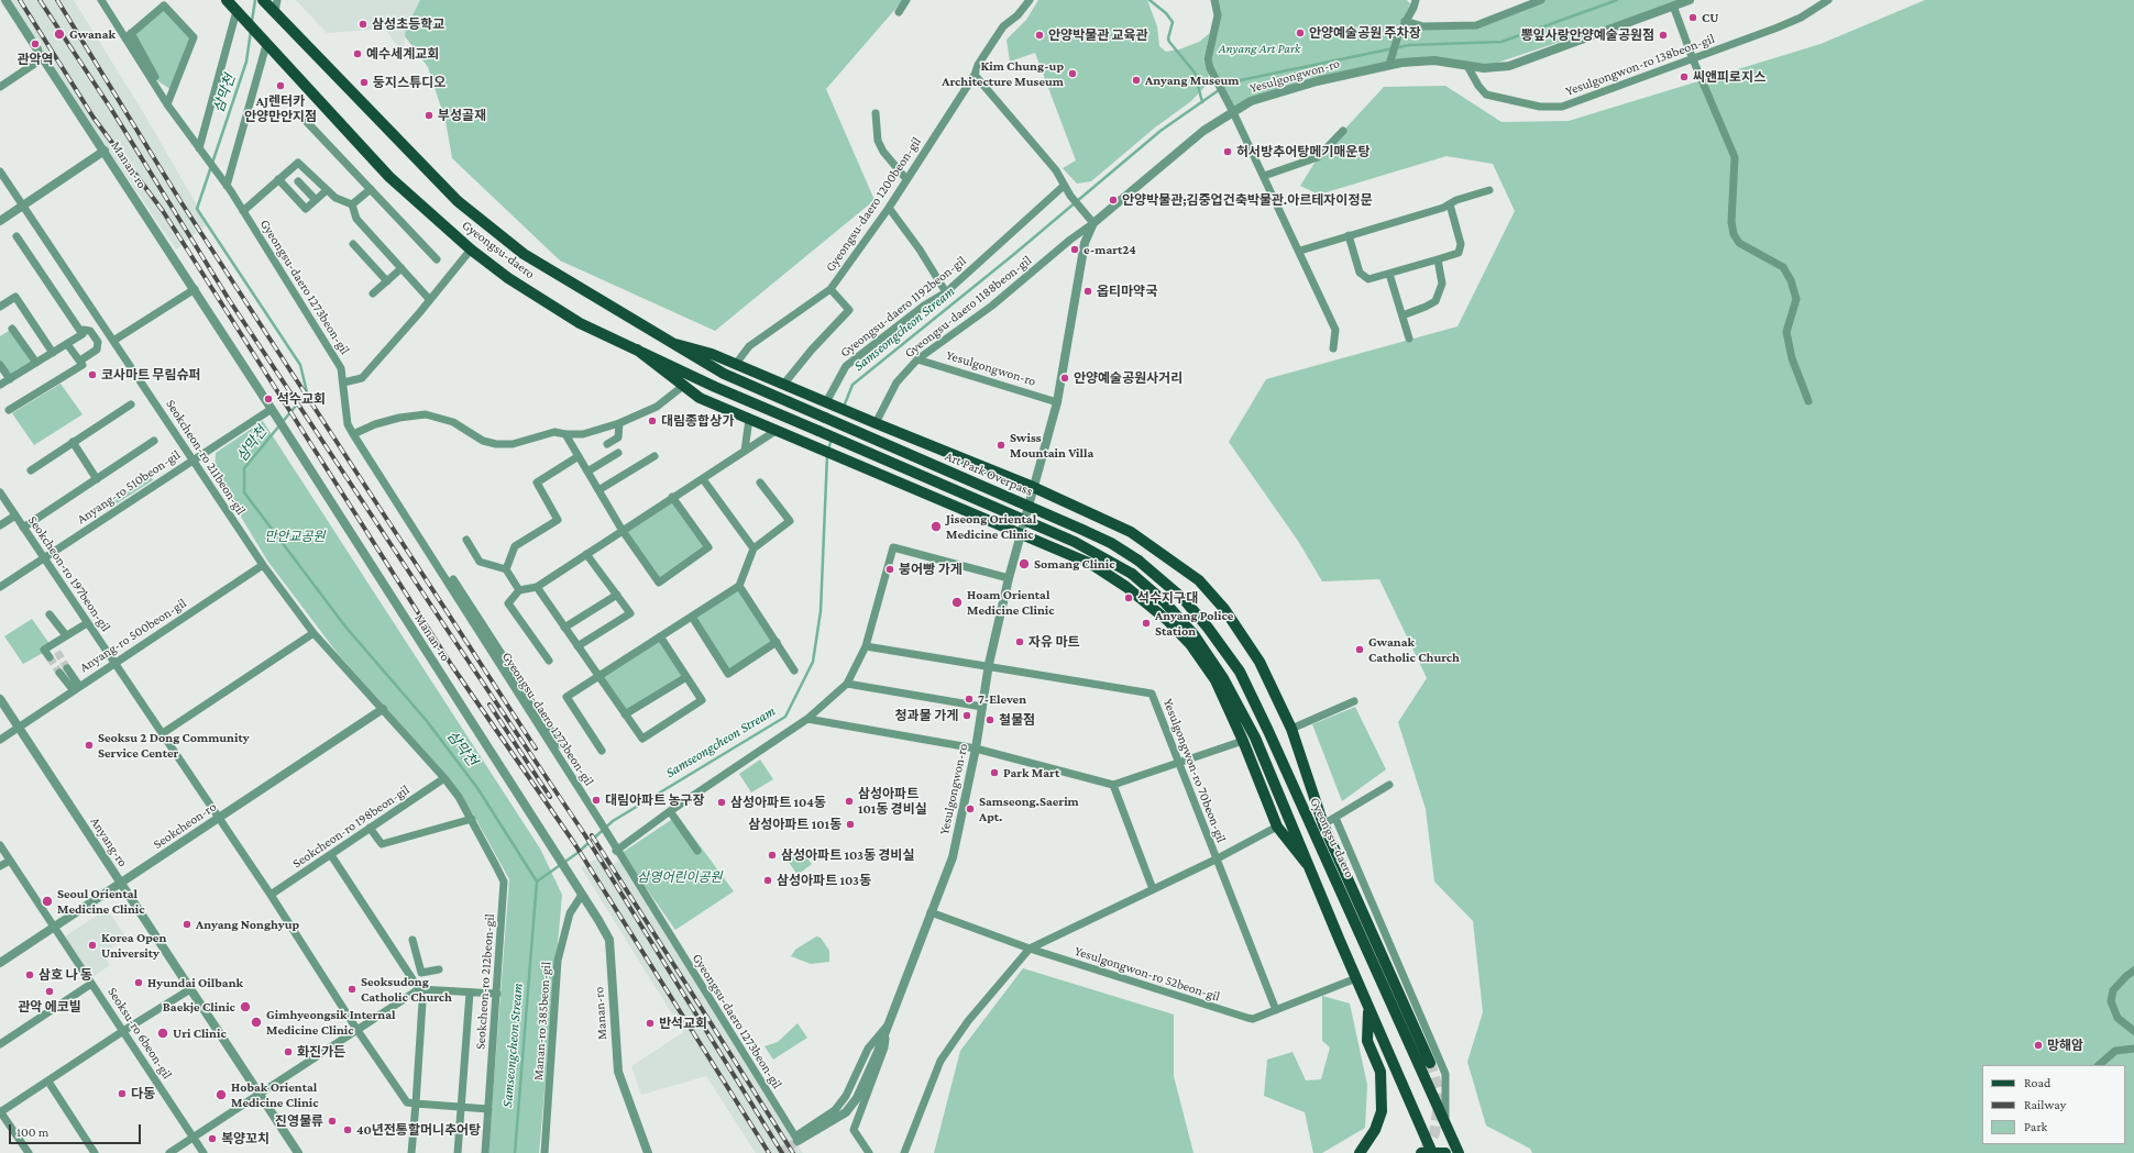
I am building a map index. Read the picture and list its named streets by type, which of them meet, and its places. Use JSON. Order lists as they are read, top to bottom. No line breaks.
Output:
{"streets":{"main road":["Gyeongsu-daero","Art Park Overpass"],"street":["Yesulgongwon-ro 138beon-gil","Yesulgongwon-ro","Manan-ro","Gyeongsu-daero 1200beon-gil","Gyeongsu-daero 1273beon-gil","Gyeongsu-daero 1192beon-gil","Gyeongsu-daero 1188beon-gil","Seokcheon-ro 211beon-gil","Anyang-ro 510beon-gil","Seokcheon-ro 197beon-gil","Anyang-ro 500beon-gil","Yesulgongwon-ro 70beon-gil","Seokcheon-ro","Seokcheon-ro 198beon-gil","Anyang-ro","Yesulgongwon-ro 52beon-gil","Seokcheon-ro 212beon-gil","Manan-ro 385beon-gil","Seoksu-ro 6beon-gil"]},"crossings":[["Yesulgongwon-ro 138beon-gil","Yesulgongwon-ro"],["Yesulgongwon-ro","Gyeongsu-daero 1273beon-gil"],["Yesulgongwon-ro","Gyeongsu-daero 1188beon-gil"],["Yesulgongwon-ro","Yesulgongwon-ro 70beon-gil"],["Yesulgongwon-ro","Yesulgongwon-ro 52beon-gil"],["Manan-ro","Anyang-ro 510beon-gil"],["Manan-ro","Manan-ro 385beon-gil"],["Gyeongsu-daero","Art Park Overpass"],["Seokcheon-ro 211beon-gil","Anyang-ro 510beon-gil"],["Seokcheon-ro 211beon-gil","Anyang-ro 500beon-gil"],["Seokcheon-ro 211beon-gil","Seokcheon-ro"],["Seokcheon-ro 211beon-gil","Seokcheon-ro 212beon-gil"],["Anyang-ro 510beon-gil","Seokcheon-ro 197beon-gil"],["Seokcheon-ro 197beon-gil","Anyang-ro 500beon-gil"],["Seokcheon-ro 197beon-gil","Seokcheon-ro"],["Anyang-ro 500beon-gil","Anyang-ro"],["Yesulgongwon-ro 70beon-gil","Yesulgongwon-ro 52beon-gil"],["Seokcheon-ro","Anyang-ro"],["Seokcheon-ro","Seokcheon-ro 212beon-gil"],["Seokcheon-ro","Seoksu-ro 6beon-gil"],["Seokcheon-ro 198beon-gil","Seokcheon-ro 212beon-gil"]],"water":["삼막천","Samseongcheon Stream"],"parks":["Anyang Art Park","만안교공원","삼영어린이공원"],"places":["CU","삼성초등학교","안양예술공원 주차장","Gwanak","안양박물관 교육관","뽕잎사랑안양예술공원점","관악역","예수세계교회","Kim Chung-up Architecture Museum","씨앤피로지스","Anyang Museum","둥지스튜디오","AJ렌터카 안양만안지점","부성골재","허서방추어탕메기매운탕","안양박물관;김중업건축박물관.아르테자이정문","e-mart24","옵티마약국","코사마트 무림슈퍼","안양예술공원사거리","석수교회","대림종합상가","Swiss Mountain Villa","Jiseong Oriental Medicine Clinic","Somang Clinic","붕어빵 가게","석수지구대","Hoam Oriental Medicine Clinic","Anyang Police Station","자유 마트","Gwanak Catholic Church","7-Eleven","청과물 가게","철물점","Seoksu 2 Dong Community Service Center","Park Mart","대림아파트 농구장","삼성아파트 101동 경비실","삼성아파트 104동","Samseong.Saerim Apt.","삼성아파트 101동","삼성아파트 103동 경비실","삼성아파트 103동","Seoul Oriental Medicine Clinic","Anyang Nonghyup","Korea Open University","삼호 나 동","Hyundai Oilbank","Seoksudong Catholic Church","관악 에코빌","Baekje Clinic","Gimhyeongsik Internal Medicine Clinic","반석교회","Uri Clinic","망해암","화진가든","다동","Hobak Oriental Medicine Clinic","진영물류","40년전통할머니추어탕","복양꼬치"],"legend":["Road","Railway","Park"],"scale_bar":"100 m"}
